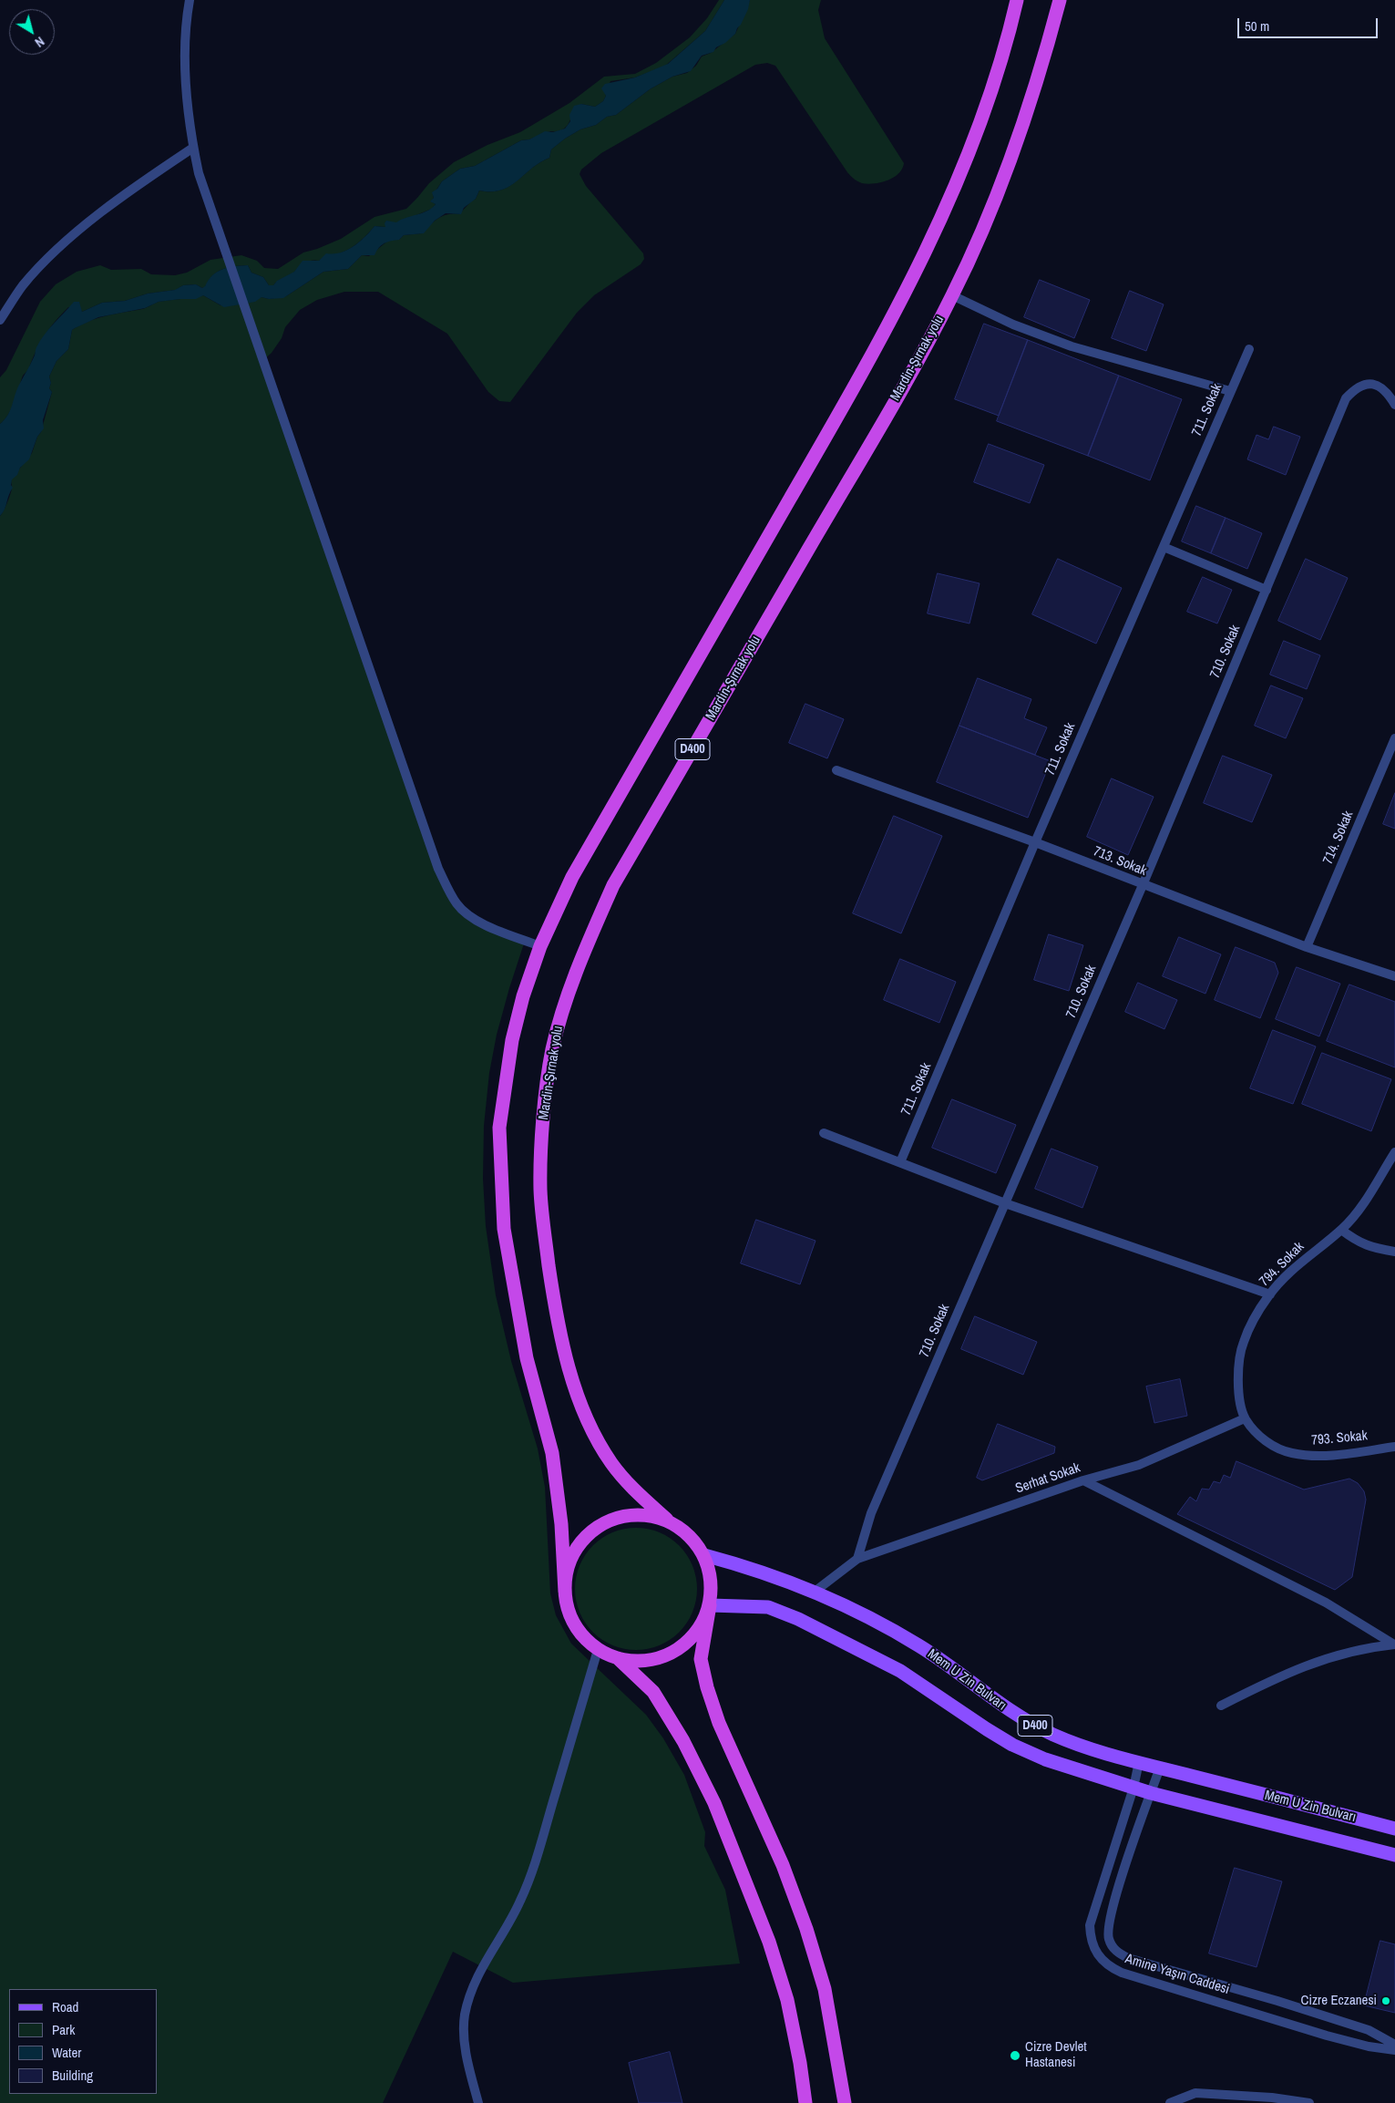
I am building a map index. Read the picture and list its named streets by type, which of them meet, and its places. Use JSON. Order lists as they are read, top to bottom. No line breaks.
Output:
{"streets":{"highway":["Mardin-Şırnak yolu","D400"],"main road":["Mem U Zin Bulvarı"],"street":["711. Sokak","710. Sokak","714. Sokak","713. Sokak","794. Sokak","793. Sokak","Serhat Sokak","Amine Yaşın Caddesi"]},"crossings":[["Mardin-Şırnak yolu","Mem U Zin Bulvarı"],["711. Sokak","713. Sokak"],["710. Sokak","713. Sokak"],["710. Sokak","Serhat Sokak"],["714. Sokak","713. Sokak"],["794. Sokak","793. Sokak"],["794. Sokak","Serhat Sokak"],["793. Sokak","Serhat Sokak"],["Mem U Zin Bulvarı","Amine Yaşın Caddesi"]],"places":["Cizre Eczanesi","Cizre Devlet Hastanesi"],"legend":["Road","Park","Water","Building"],"scale_bar":"50 m","north":"bottom right"}
